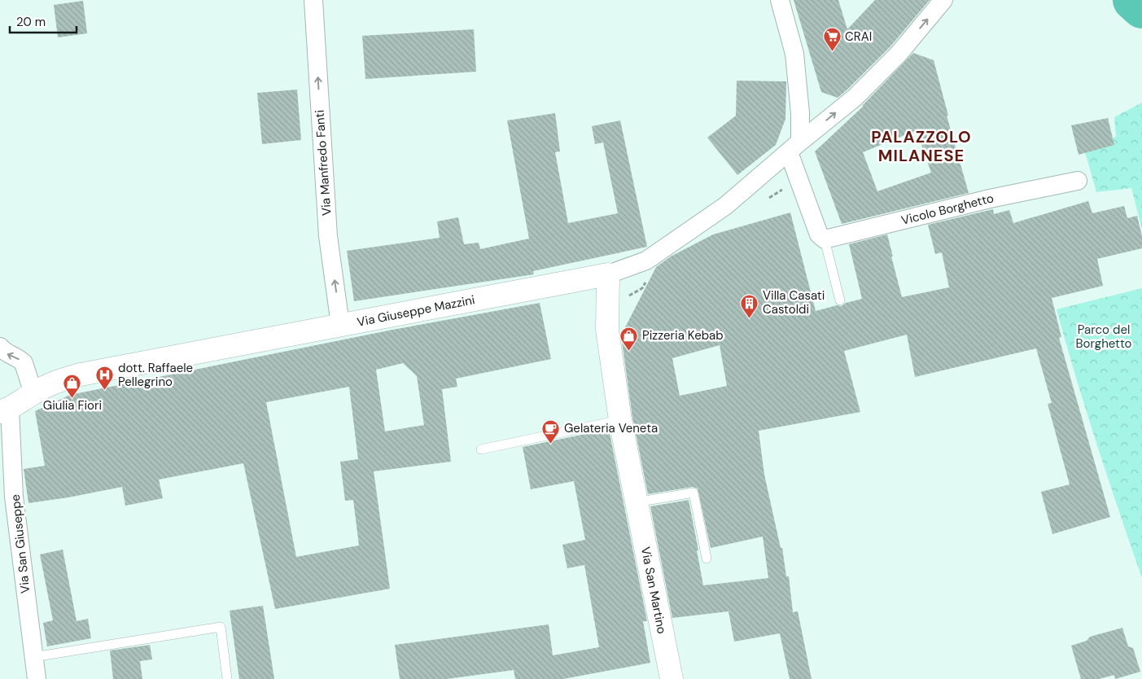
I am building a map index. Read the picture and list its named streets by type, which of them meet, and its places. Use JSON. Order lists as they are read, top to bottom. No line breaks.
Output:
{"streets":{"street":["Via Manfredo Fanti","Vicolo Borghetto","Via Giuseppe Mazzini","Via San Giuseppe","Via San Martino"]},"crossings":[["Via Manfredo Fanti","Via Giuseppe Mazzini"],["Via Giuseppe Mazzini","Via San Giuseppe"],["Via Giuseppe Mazzini","Via San Martino"]],"one_way":["Via Manfredo Fanti"],"districts":["PALAZZOLO MILANESE"],"parks":["Parco del Borghetto"],"places":{"supermarket":["CRAI"],"building":["Villa Casati Castoldi"],"shop":["Pizzeria Kebab","Giulia Fiori"],"hospital":["dott. Raffaele Pellegrino"],"cafe":["Gelateria Veneta"]},"scale_bar":"20 m"}
